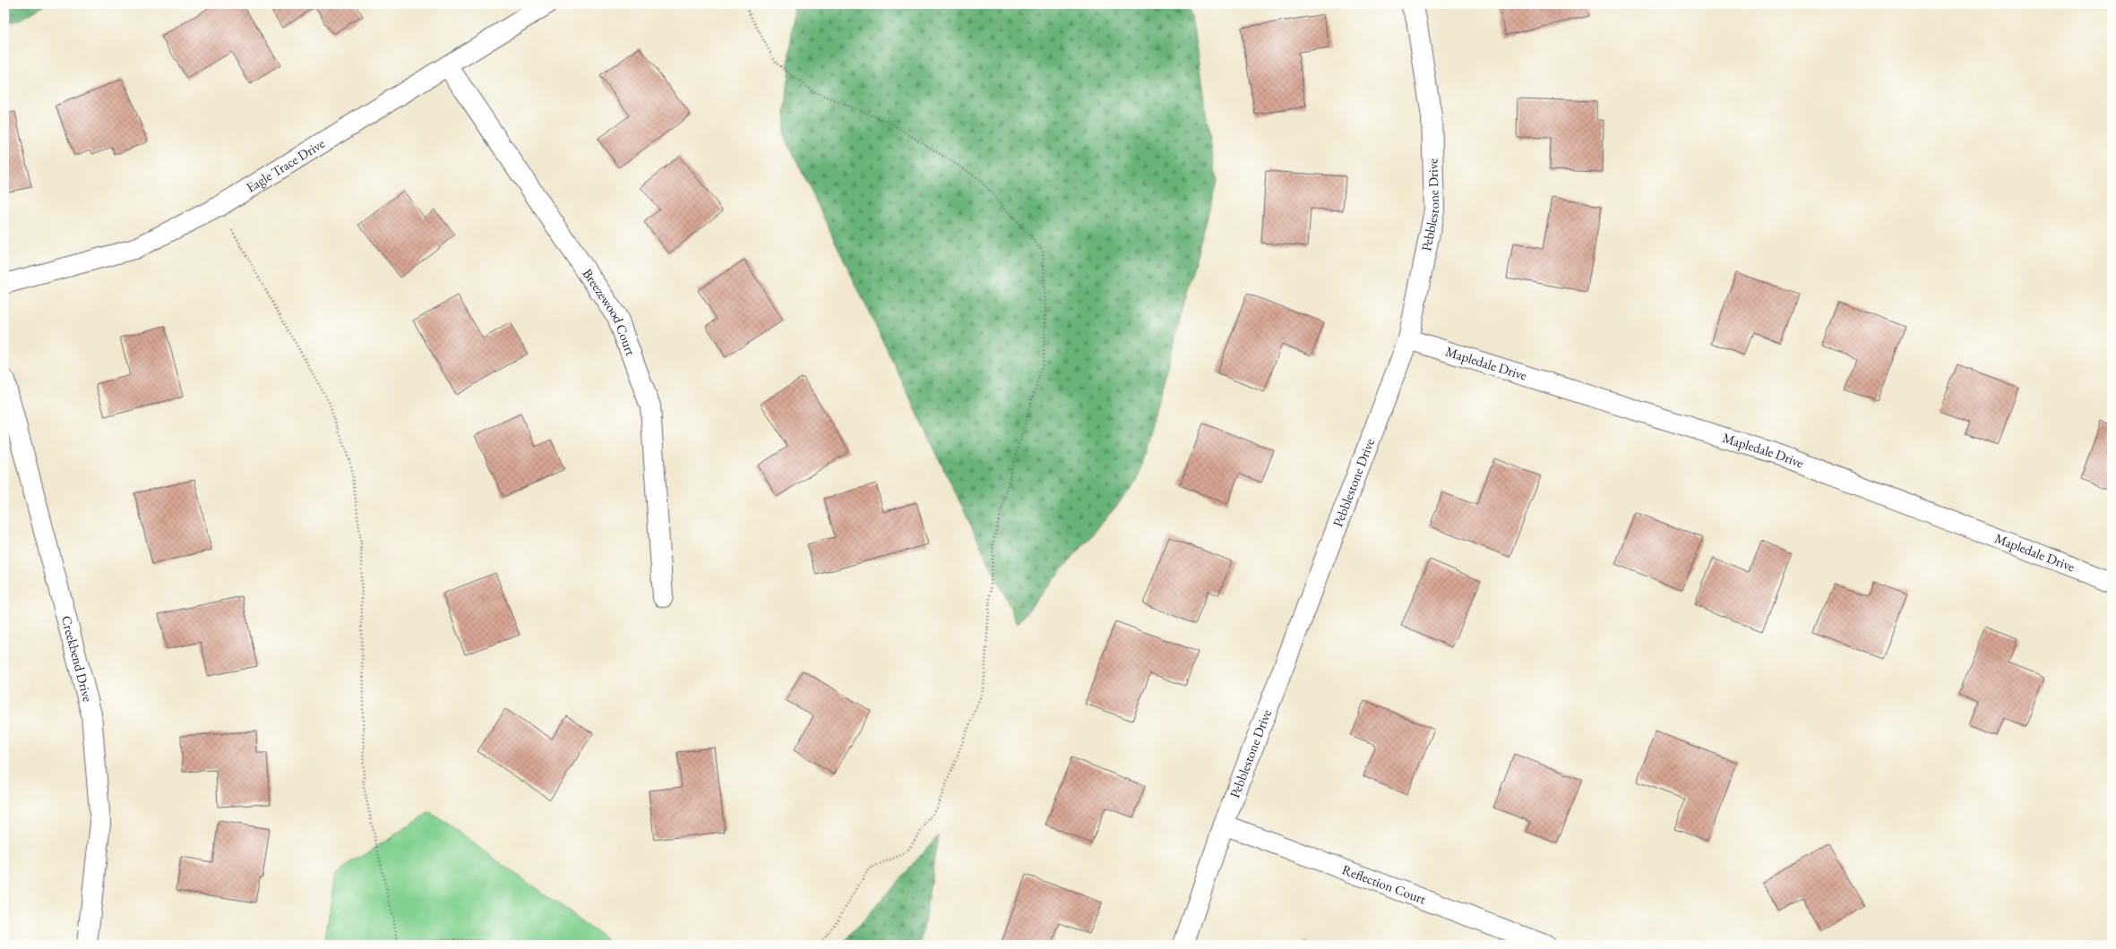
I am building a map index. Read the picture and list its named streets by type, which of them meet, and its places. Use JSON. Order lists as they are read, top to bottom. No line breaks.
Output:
{"streets":{"street":["Eagle Trace Drive","Pebblestone Drive","Breezewood Court","Mapledale Drive","Creekbend Drive","Reflection Court"]},"crossings":[["Eagle Trace Drive","Breezewood Court"],["Pebblestone Drive","Mapledale Drive"],["Pebblestone Drive","Reflection Court"]]}
